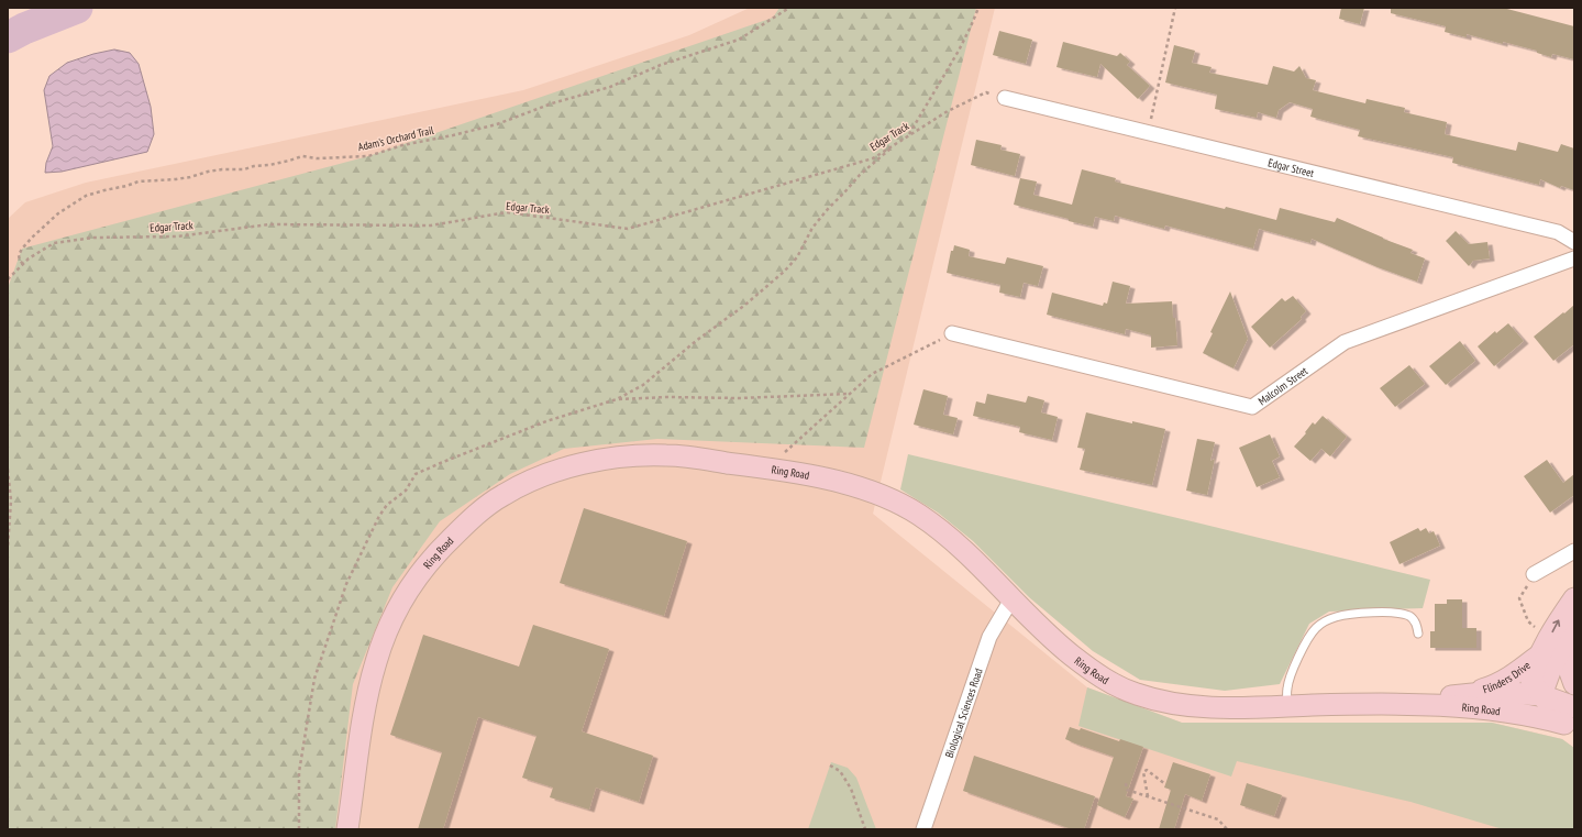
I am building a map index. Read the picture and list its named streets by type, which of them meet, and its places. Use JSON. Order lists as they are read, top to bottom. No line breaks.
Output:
{"streets":{"street":["Edgar Street","Malcolm Street","Ring Road","Flinders Drive","Biological Sciences Road"],"path":["Edgar Track","Adam's Orchard Trail"]},"crossings":[["Edgar Track","Adam's Orchard Trail"],["Edgar Track","Edgar Street"],["Ring Road","Flinders Drive"],["Ring Road","Biological Sciences Road"]]}
